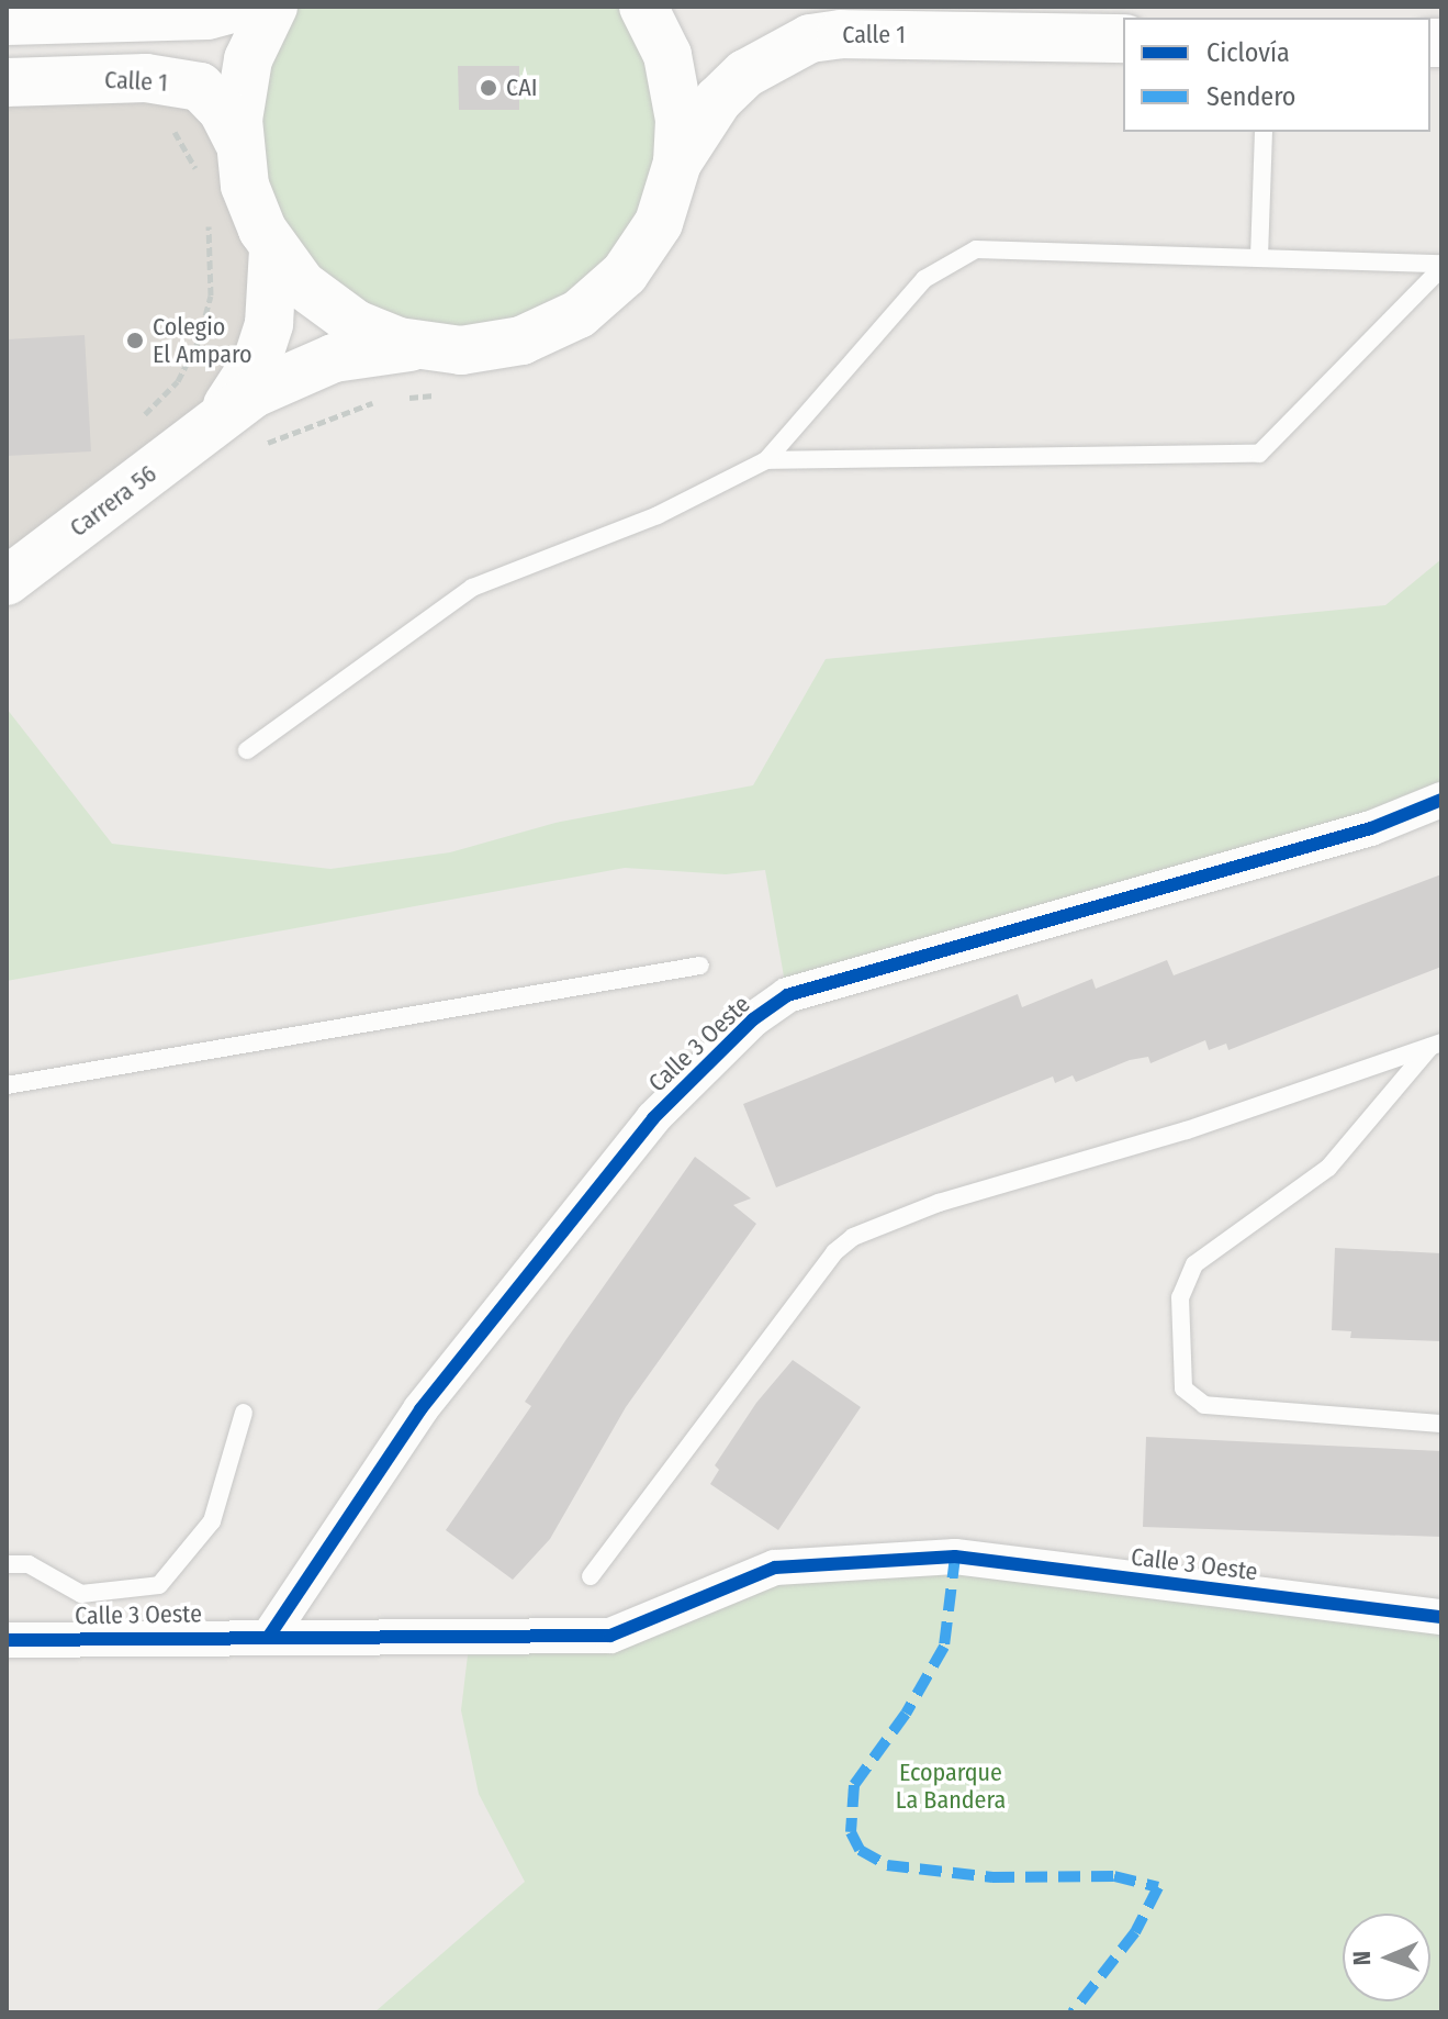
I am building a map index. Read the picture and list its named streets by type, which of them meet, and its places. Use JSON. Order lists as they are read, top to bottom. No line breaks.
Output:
{"streets":{"main road":["Calle 1","Carrera 56"],"street":["Calle 3 Oeste"]},"parks":["Ecoparque La Bandera"],"places":["CAI","Colegio El Amparo"],"legend":["Ciclovía","Sendero"],"north":"left"}
